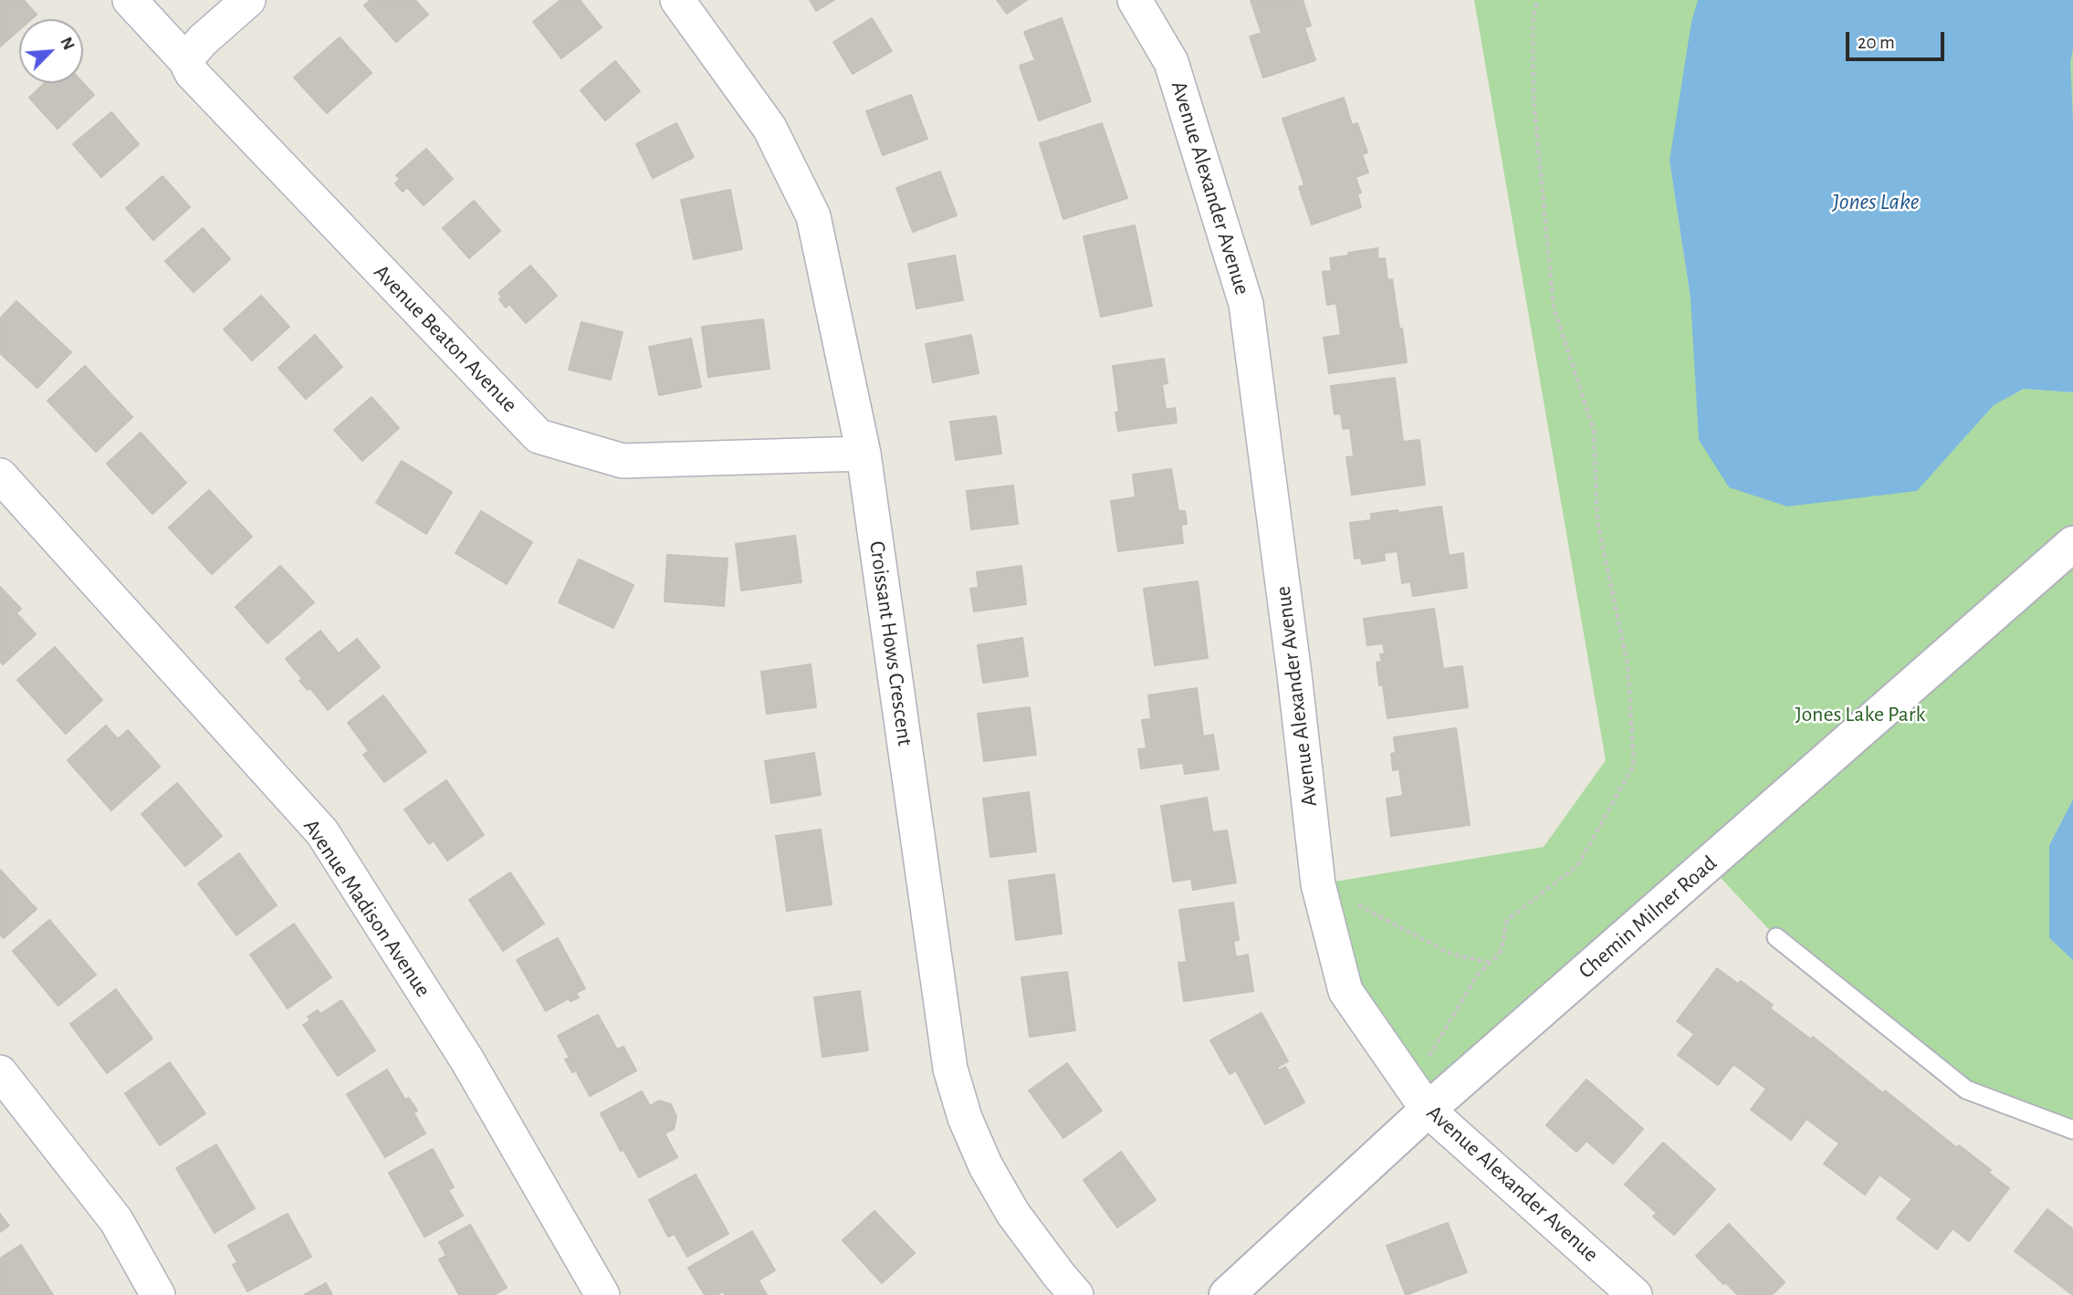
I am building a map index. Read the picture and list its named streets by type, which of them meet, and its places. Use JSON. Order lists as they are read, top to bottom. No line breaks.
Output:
{"streets":{"street":["Avenue Alexander Avenue","Avenue Beaton Avenue","Croissant Hows Crescent","Avenue Madison Avenue","Chemin Milner Road"]},"crossings":[["Avenue Alexander Avenue","Chemin Milner Road"],["Avenue Beaton Avenue","Croissant Hows Crescent"]],"water":["Jones Lake"],"parks":["Jones Lake Park"],"scale_bar":"20 m","north":"top right"}
